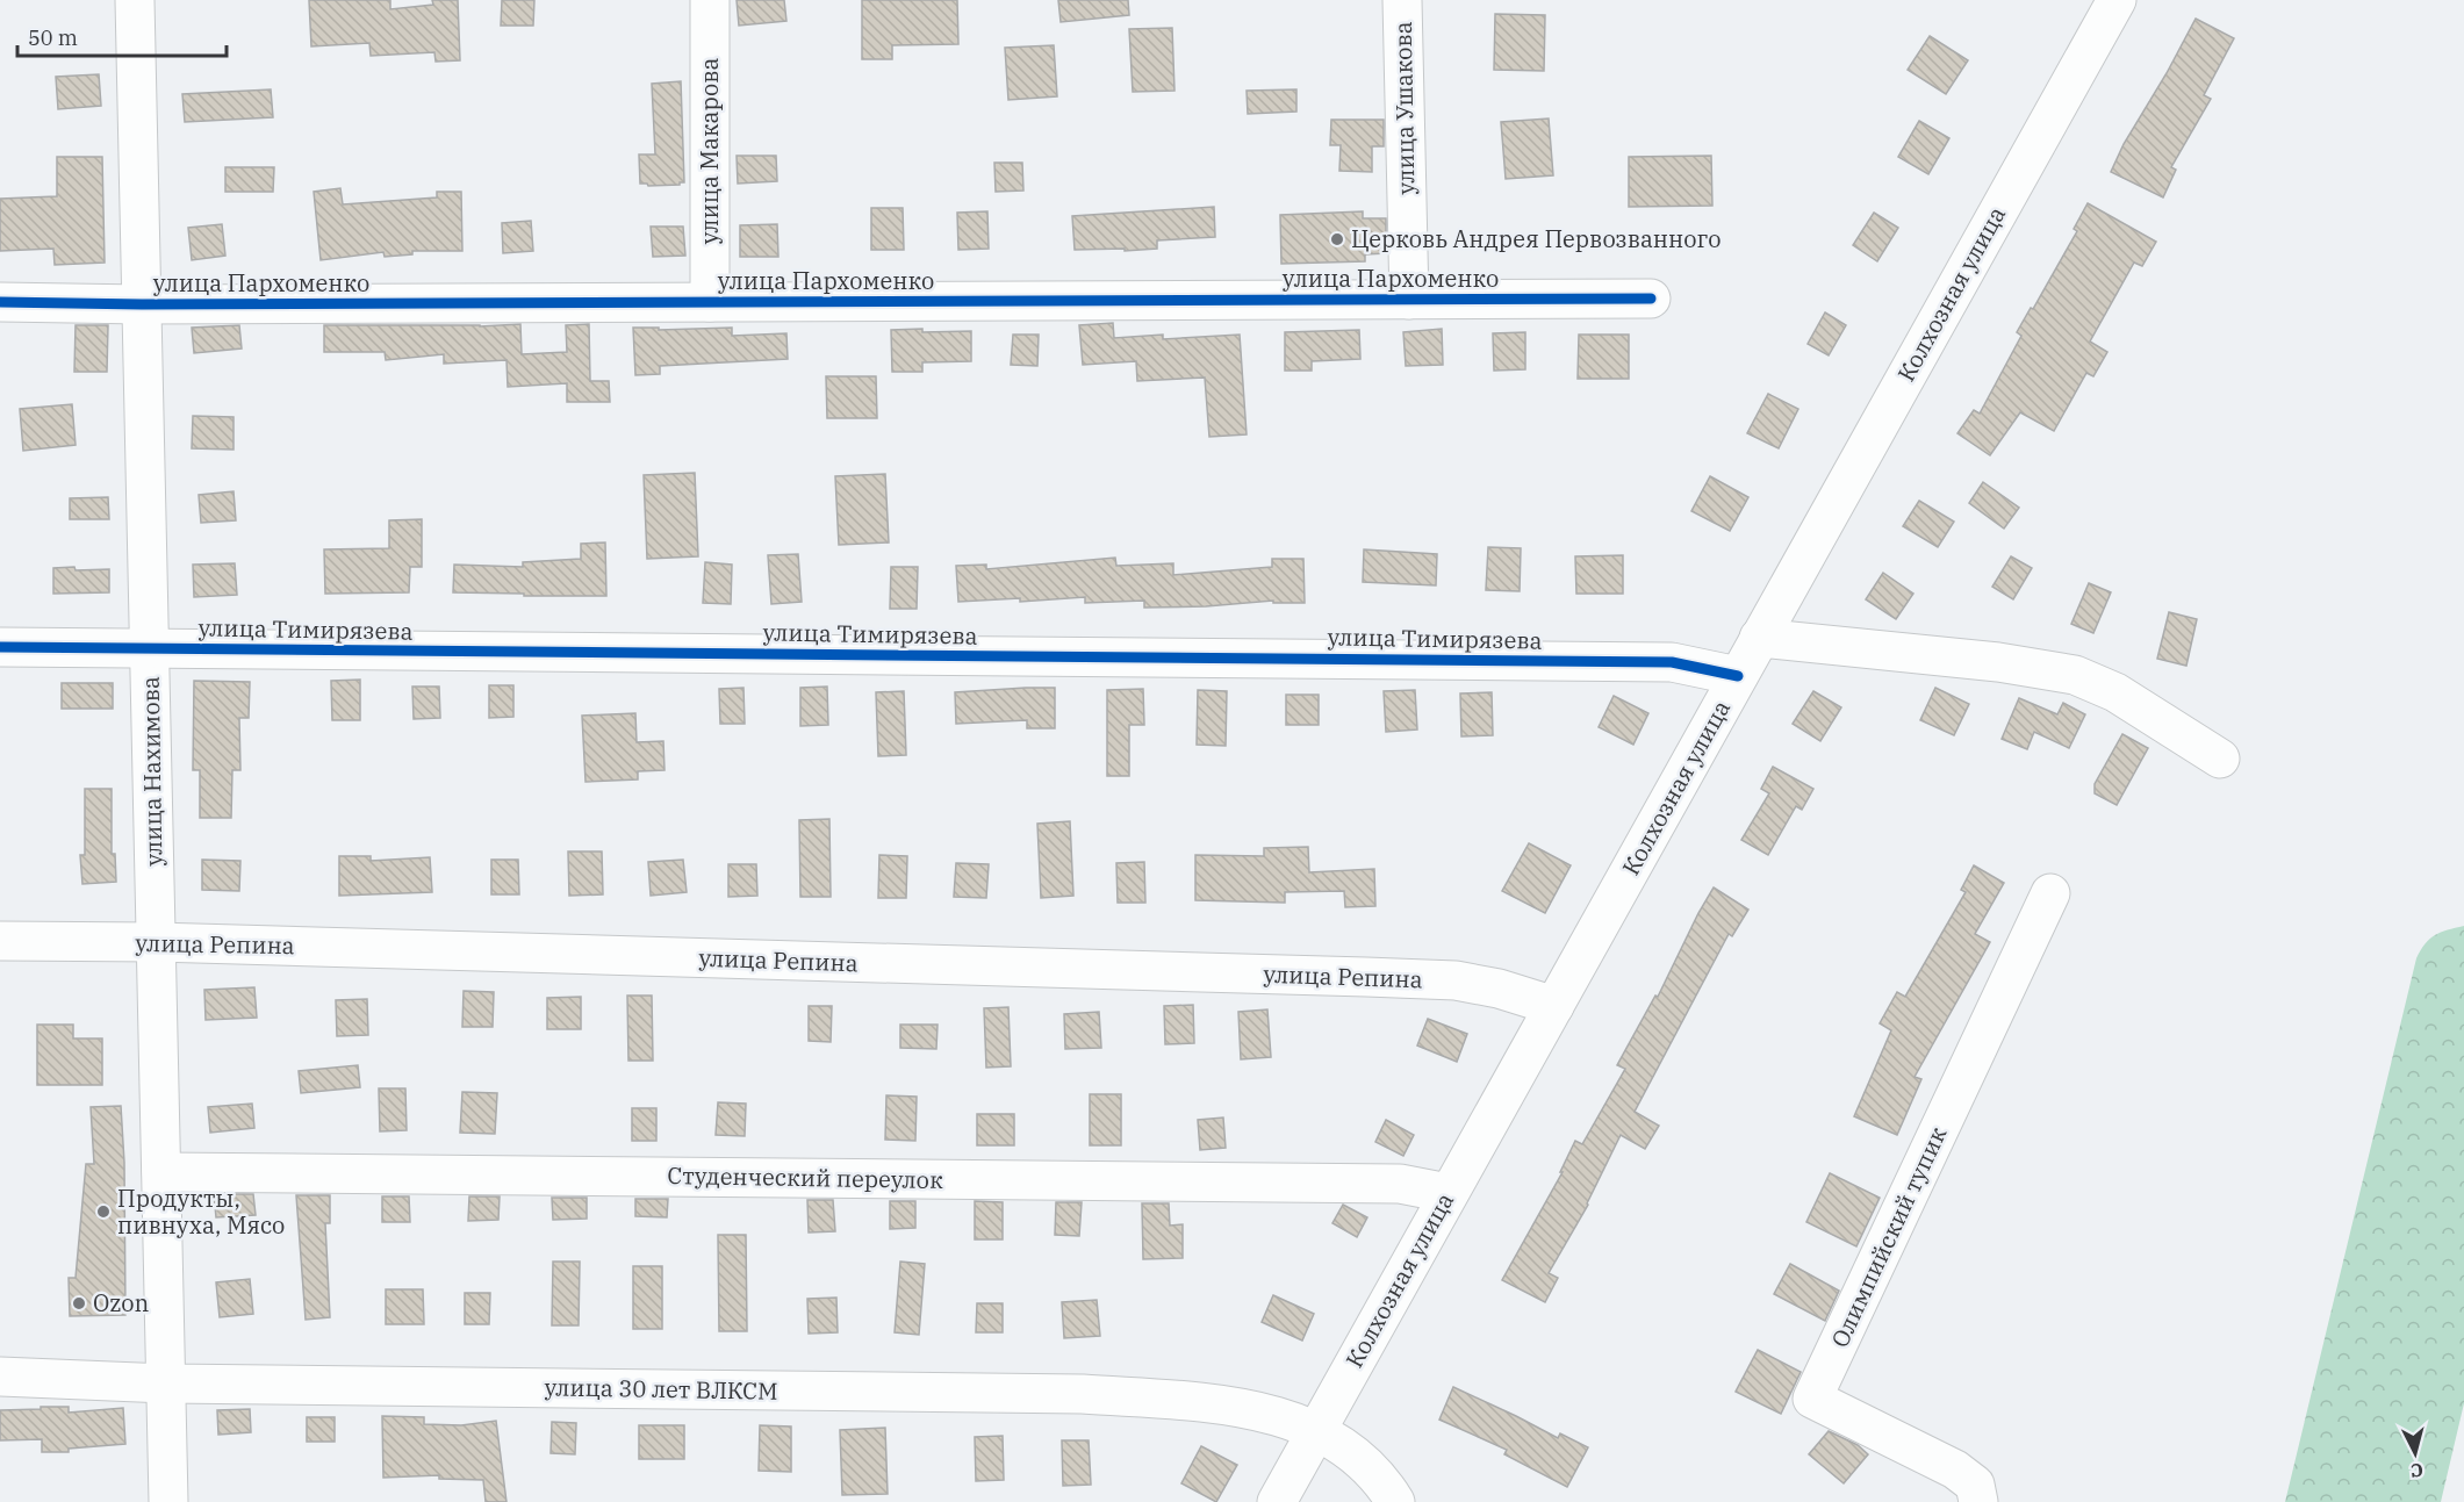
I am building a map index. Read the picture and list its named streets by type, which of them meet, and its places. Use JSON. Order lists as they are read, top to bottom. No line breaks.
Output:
{"streets":{"street":["улица Ушакова","улица Макарова","улица Пархоменко","Колхозная улица","улица Тимирязева","улица Нахимова","улица Репина","Студенческий переулок","Олимпийский тупик","улица 30 лет ВЛКСМ"]},"crossings":[["улица Ушакова","улица Пархоменко"],["улица Макарова","улица Пархоменко"],["улица Пархоменко","улица Нахимова"],["Колхозная улица","улица Тимирязева"],["Колхозная улица","улица Репина"],["Колхозная улица","Студенческий переулок"],["Колхозная улица","улица 30 лет ВЛКСМ"],["улица Тимирязева","улица Нахимова"],["улица Нахимова","улица Репина"],["улица Нахимова","Студенческий переулок"],["улица Нахимова","улица 30 лет ВЛКСМ"]],"places":["Церковь Андрея Первозванного","Продукты, пивнуха, Мясо","Ozon"],"scale_bar":"50 m","north":"bottom"}
